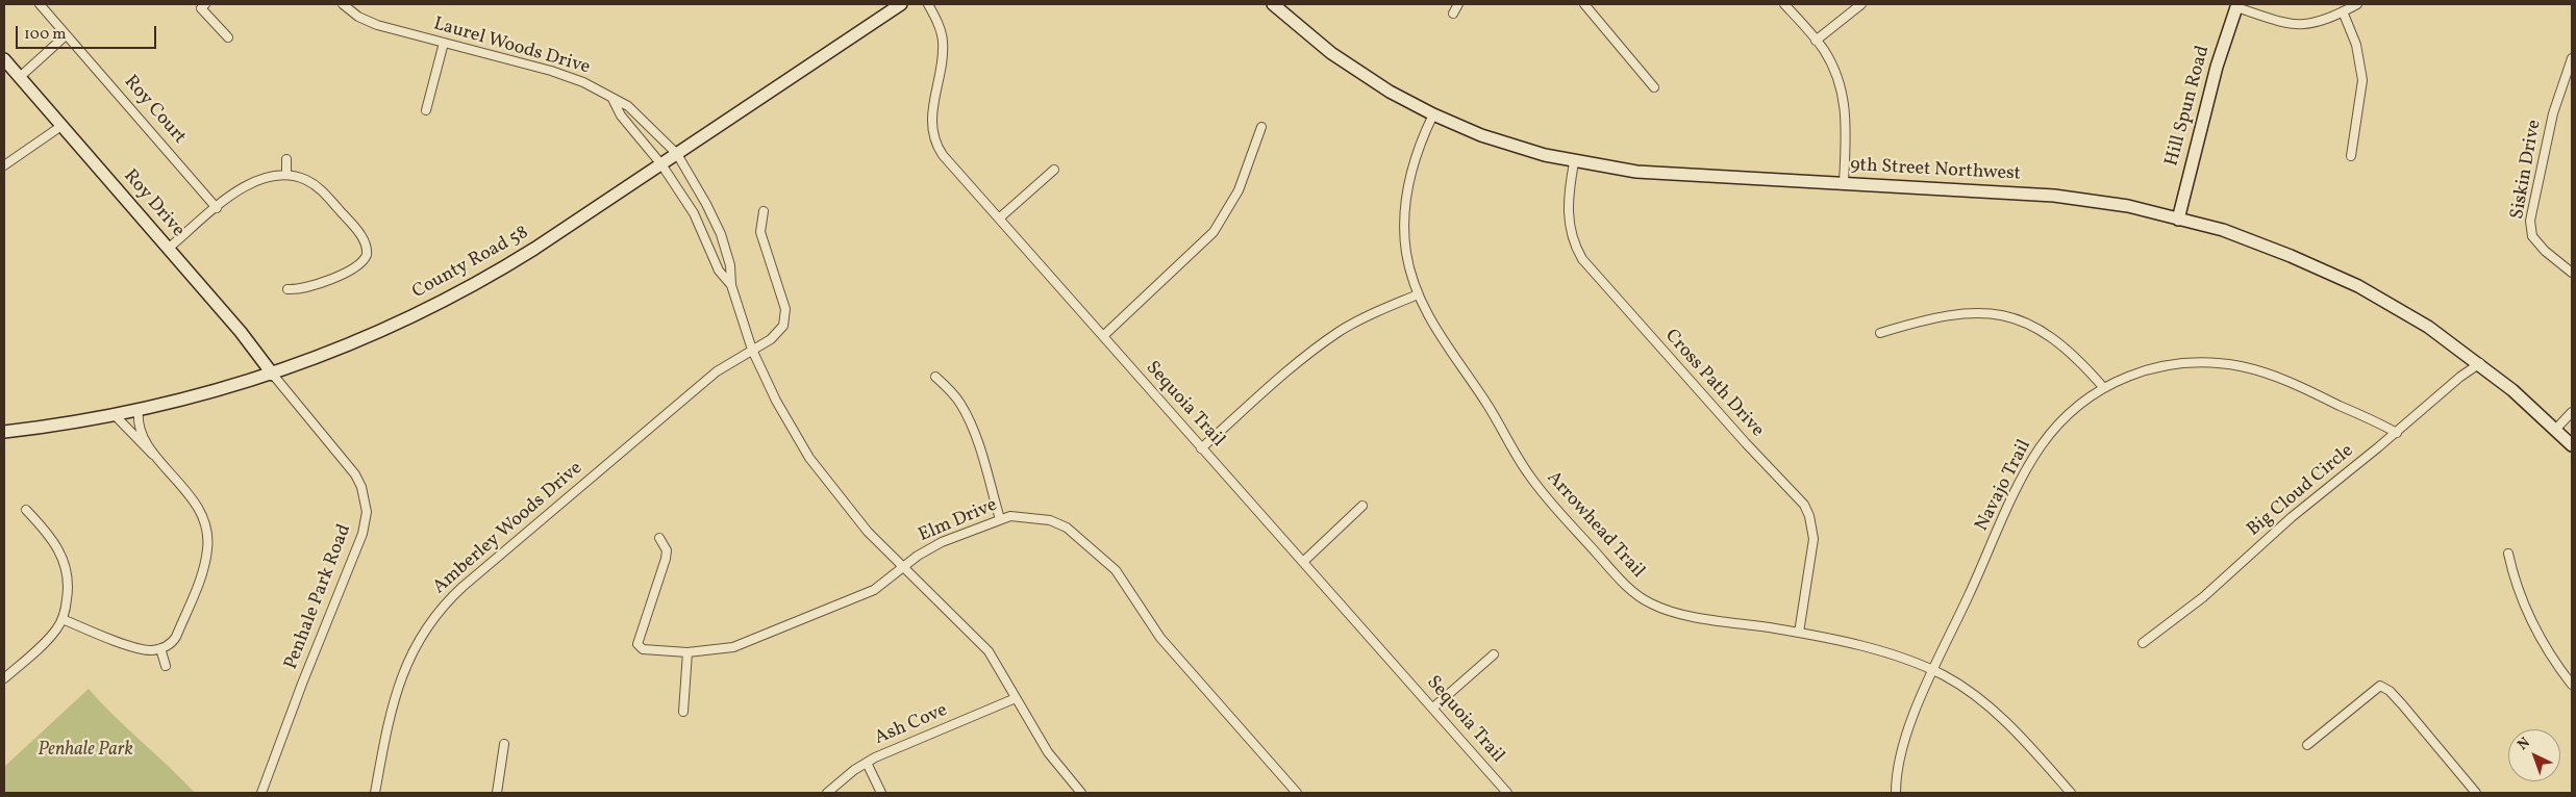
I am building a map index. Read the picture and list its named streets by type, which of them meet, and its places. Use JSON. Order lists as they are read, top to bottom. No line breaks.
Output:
{"streets":{"street":["Laurel Woods Drive","Hill Spun Road","Roy Court","Siskin Drive","9th Street Northwest","Roy Drive","County Road 58","Cross Path Drive","Sequoia Trail","Navajo Trail","Big Cloud Circle","Elm Drive","Arrowhead Trail","Amberley Woods Drive","Penhale Park Road","Ash Cove"]},"crossings":[["Laurel Woods Drive","County Road 58"],["Hill Spun Road","9th Street Northwest"],["9th Street Northwest","Cross Path Drive"],["9th Street Northwest","Big Cloud Circle"],["9th Street Northwest","Arrowhead Trail"],["Roy Drive","County Road 58"],["Roy Drive","Penhale Park Road"],["County Road 58","Penhale Park Road"],["Cross Path Drive","Arrowhead Trail"],["Navajo Trail","Big Cloud Circle"],["Navajo Trail","Arrowhead Trail"]],"parks":["Penhale Park"],"scale_bar":"100 m","north":"top left"}
